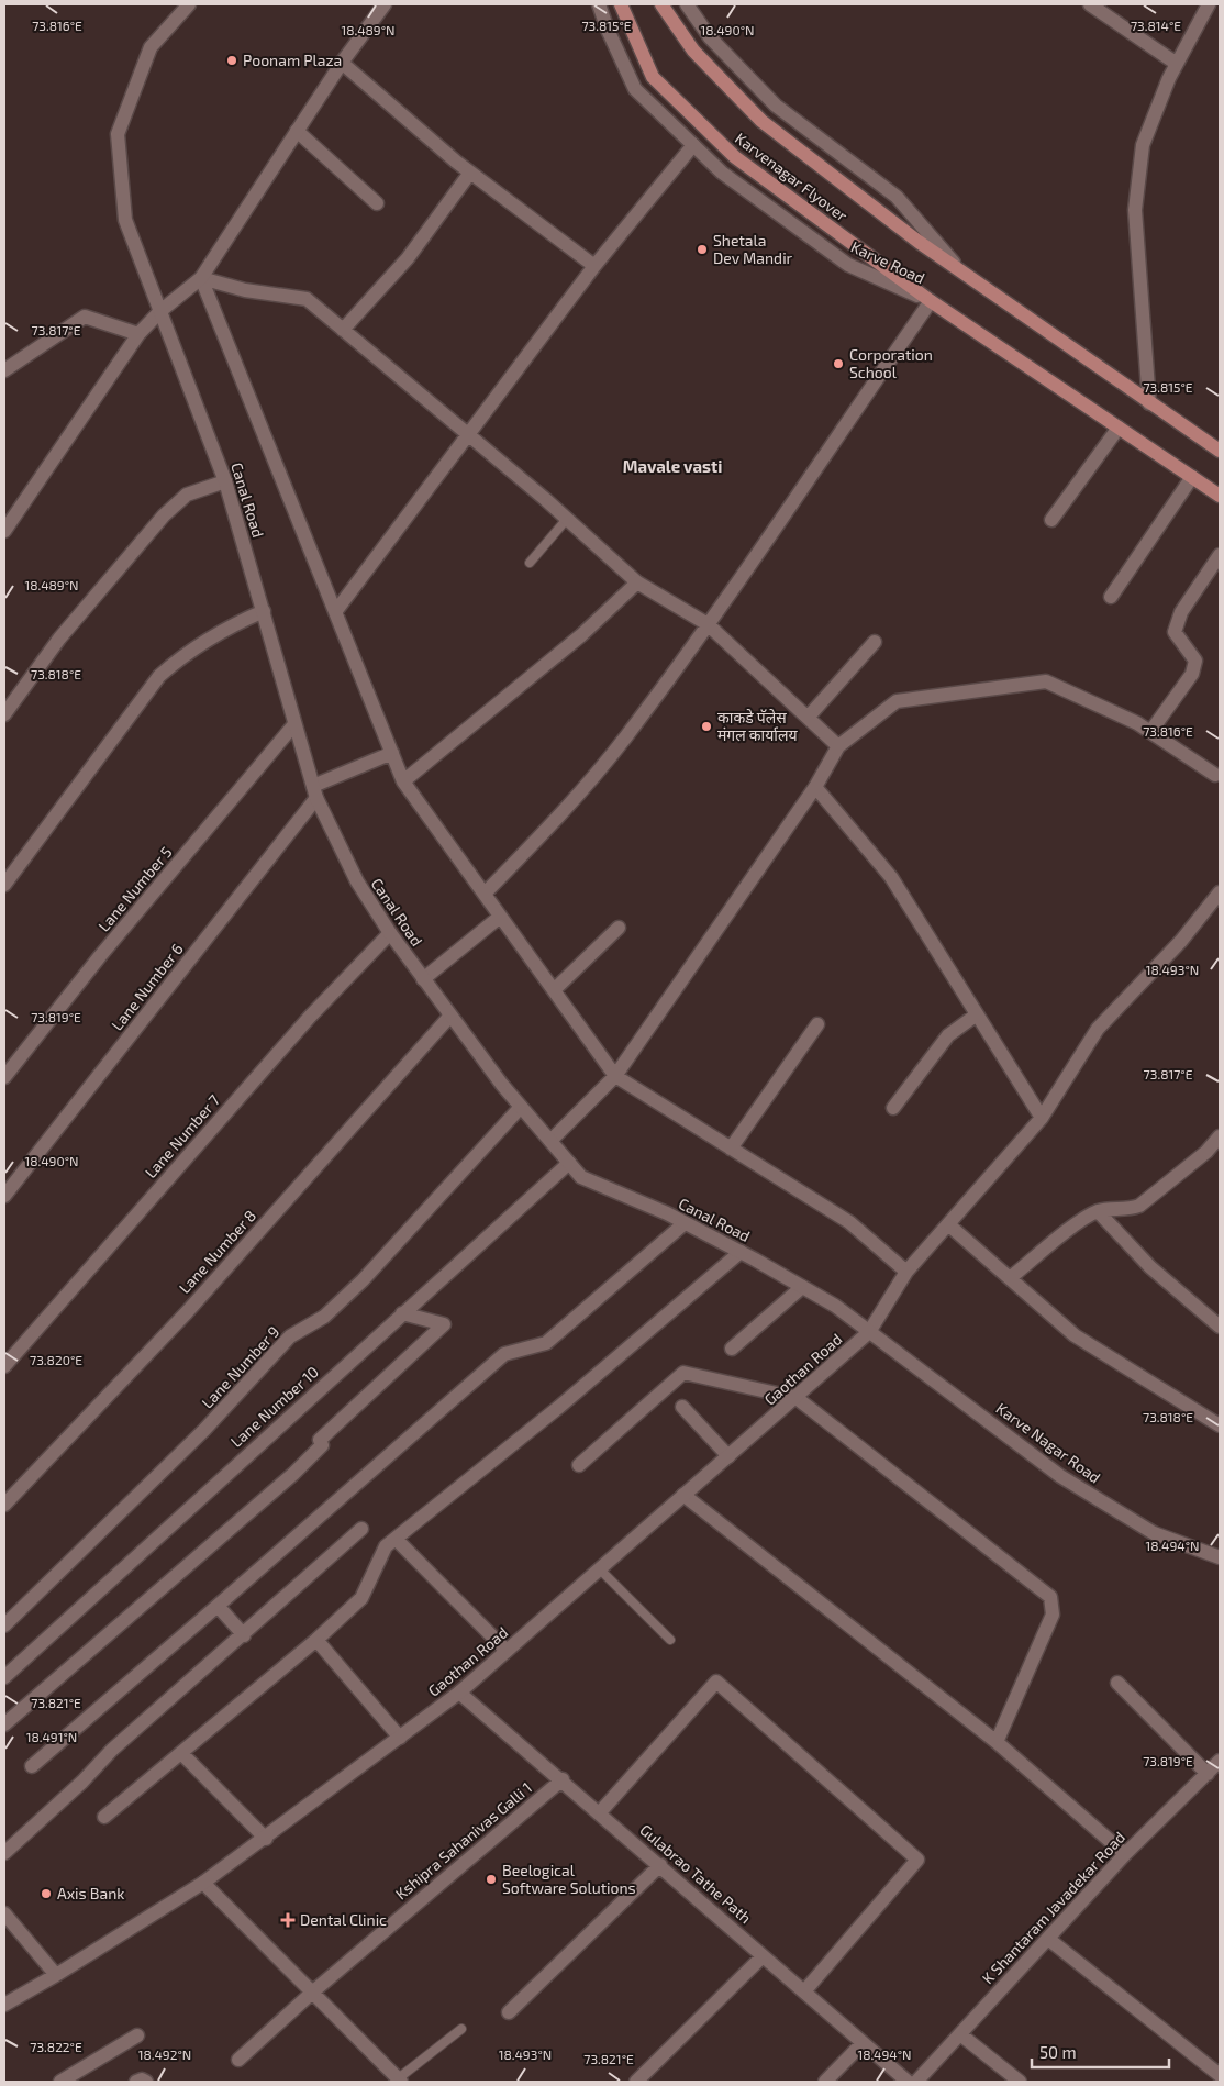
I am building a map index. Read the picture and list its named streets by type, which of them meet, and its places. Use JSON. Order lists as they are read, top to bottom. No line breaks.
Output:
{"streets":{"main road":["Karvenagar Flyover","Karve Road"],"street":["Canal Road","Lane Number 5","Lane Number 6","Lane Number 7","Lane Number 8","Lane Number 9","Gaothan Road","Lane Number 10","Karve Nagar Road","Kshipra Sahanivas Galli 1","Gulabrao Tathe Path","K Shantaram Javadekar Road"]},"crossings":[["Karvenagar Flyover","Karve Road"],["Canal Road","Lane Number 5"],["Canal Road","Lane Number 6"],["Canal Road","Lane Number 7"],["Canal Road","Lane Number 8"],["Canal Road","Lane Number 9"],["Canal Road","Gaothan Road"],["Canal Road","Lane Number 10"],["Canal Road","Karve Nagar Road"],["Gaothan Road","Karve Nagar Road"],["Gaothan Road","Gulabrao Tathe Path"],["Kshipra Sahanivas Galli 1","Gulabrao Tathe Path"]],"districts":["Mavale vasti"],"places":{"other":["Poonam Plaza","Shetala Dev Mandir","Corporation School","काकडे पॅलेस मंगल कार्यालय","Beelogical Software Solutions","Axis Bank"],"health":["Dental Clinic"]},"scale_bar":"50 m","coordinates":["73.816°E","73.815°E","73.814°E","18.489°N","18.490°N","73.817°E","73.818°E","18.493°N","73.819°E","73.820°E","18.494°N","73.821°E","18.491°N","73.822°E","18.492°N"]}
